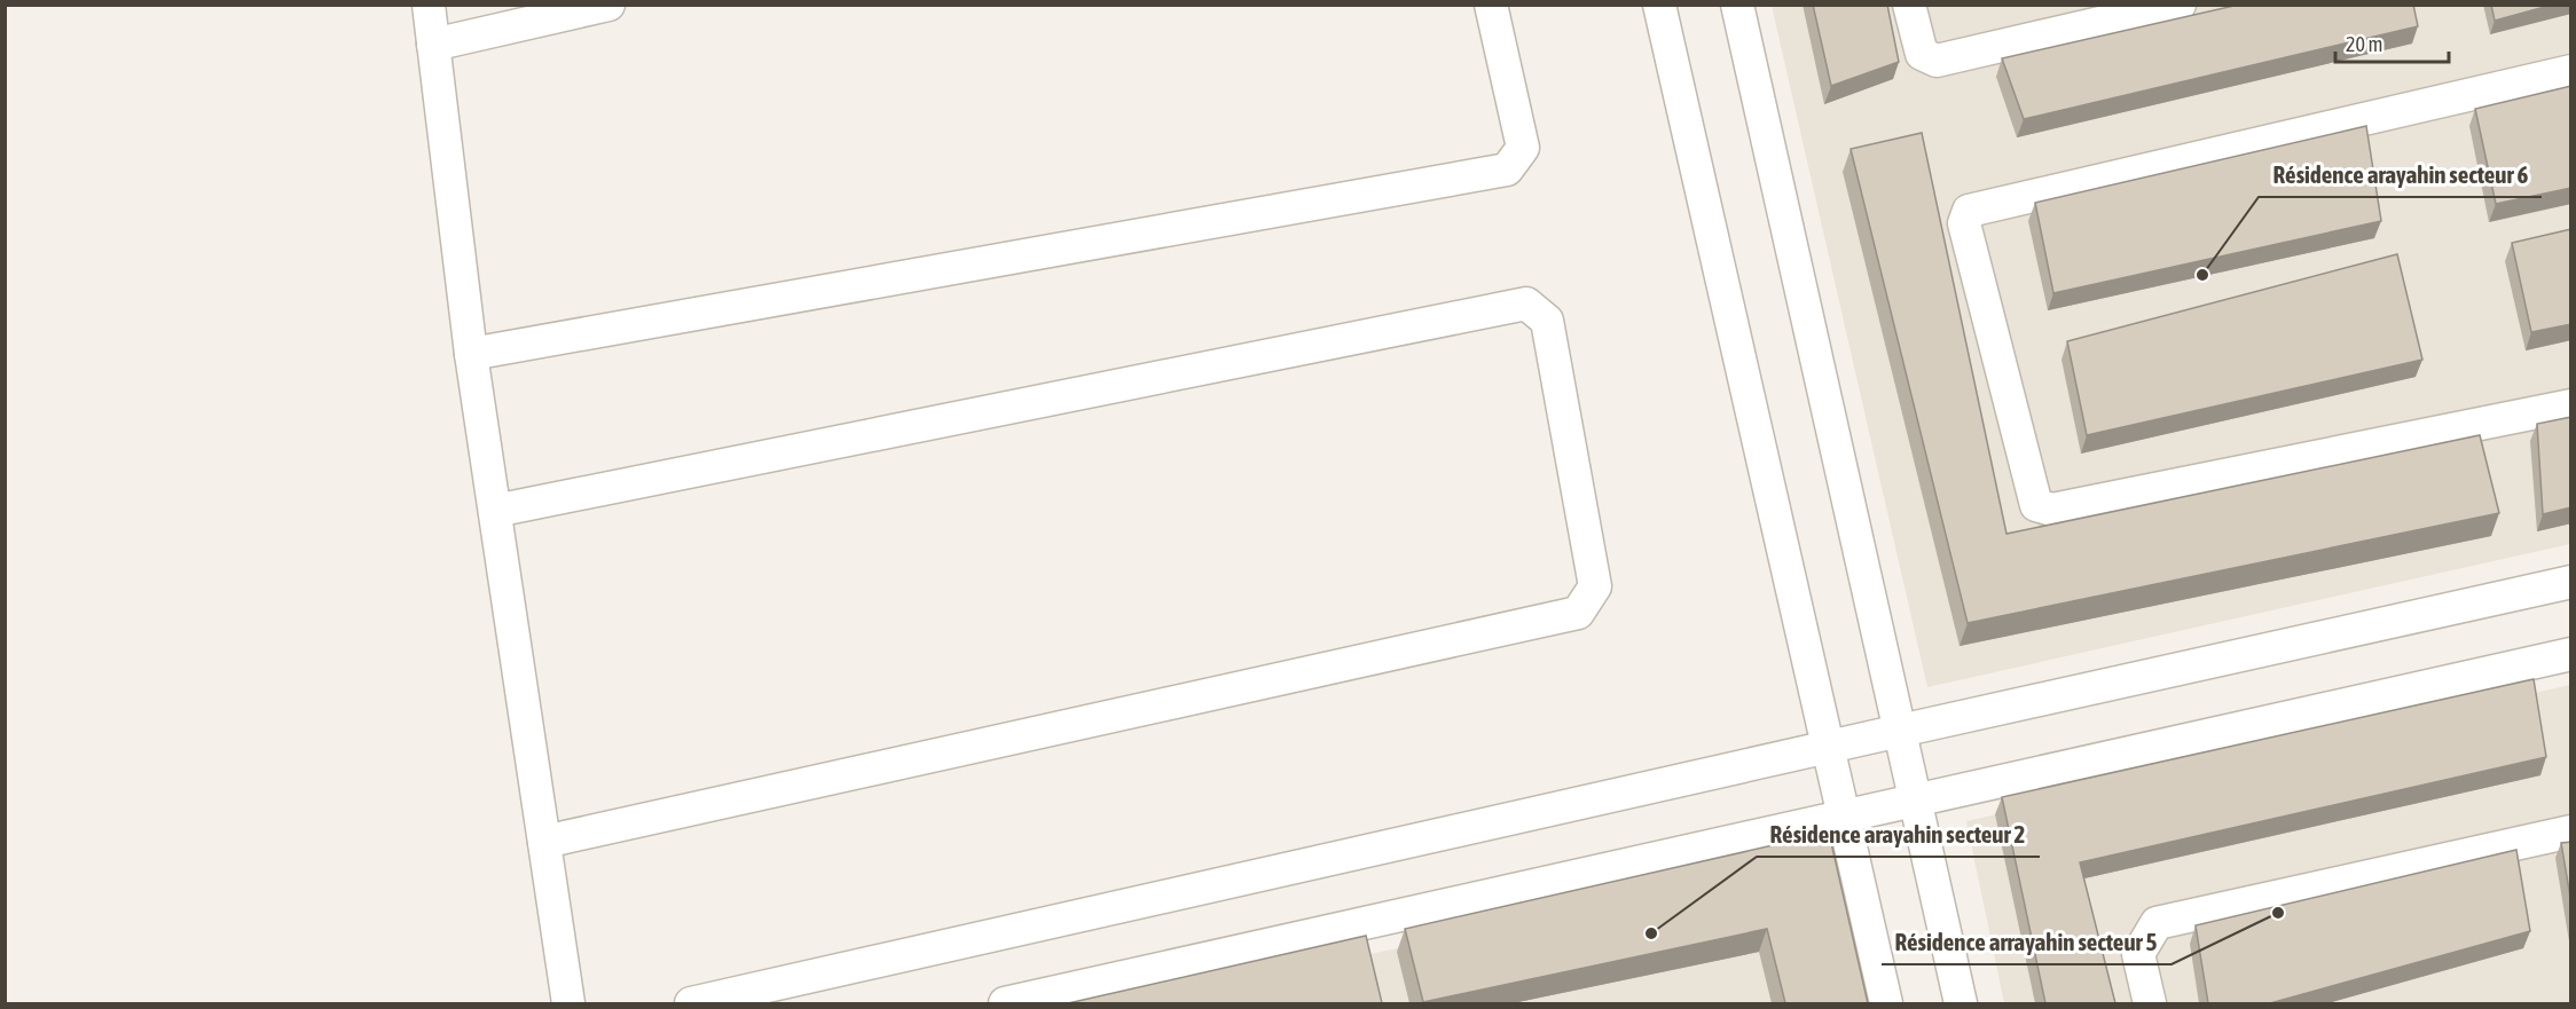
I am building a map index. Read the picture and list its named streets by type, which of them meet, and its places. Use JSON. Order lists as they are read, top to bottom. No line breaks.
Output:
{"places":["Résidence arayahin secteur 6","Résidence arrayahin secteur 5","Résidence arayahin secteur 2"],"scale_bar":"20 m"}
